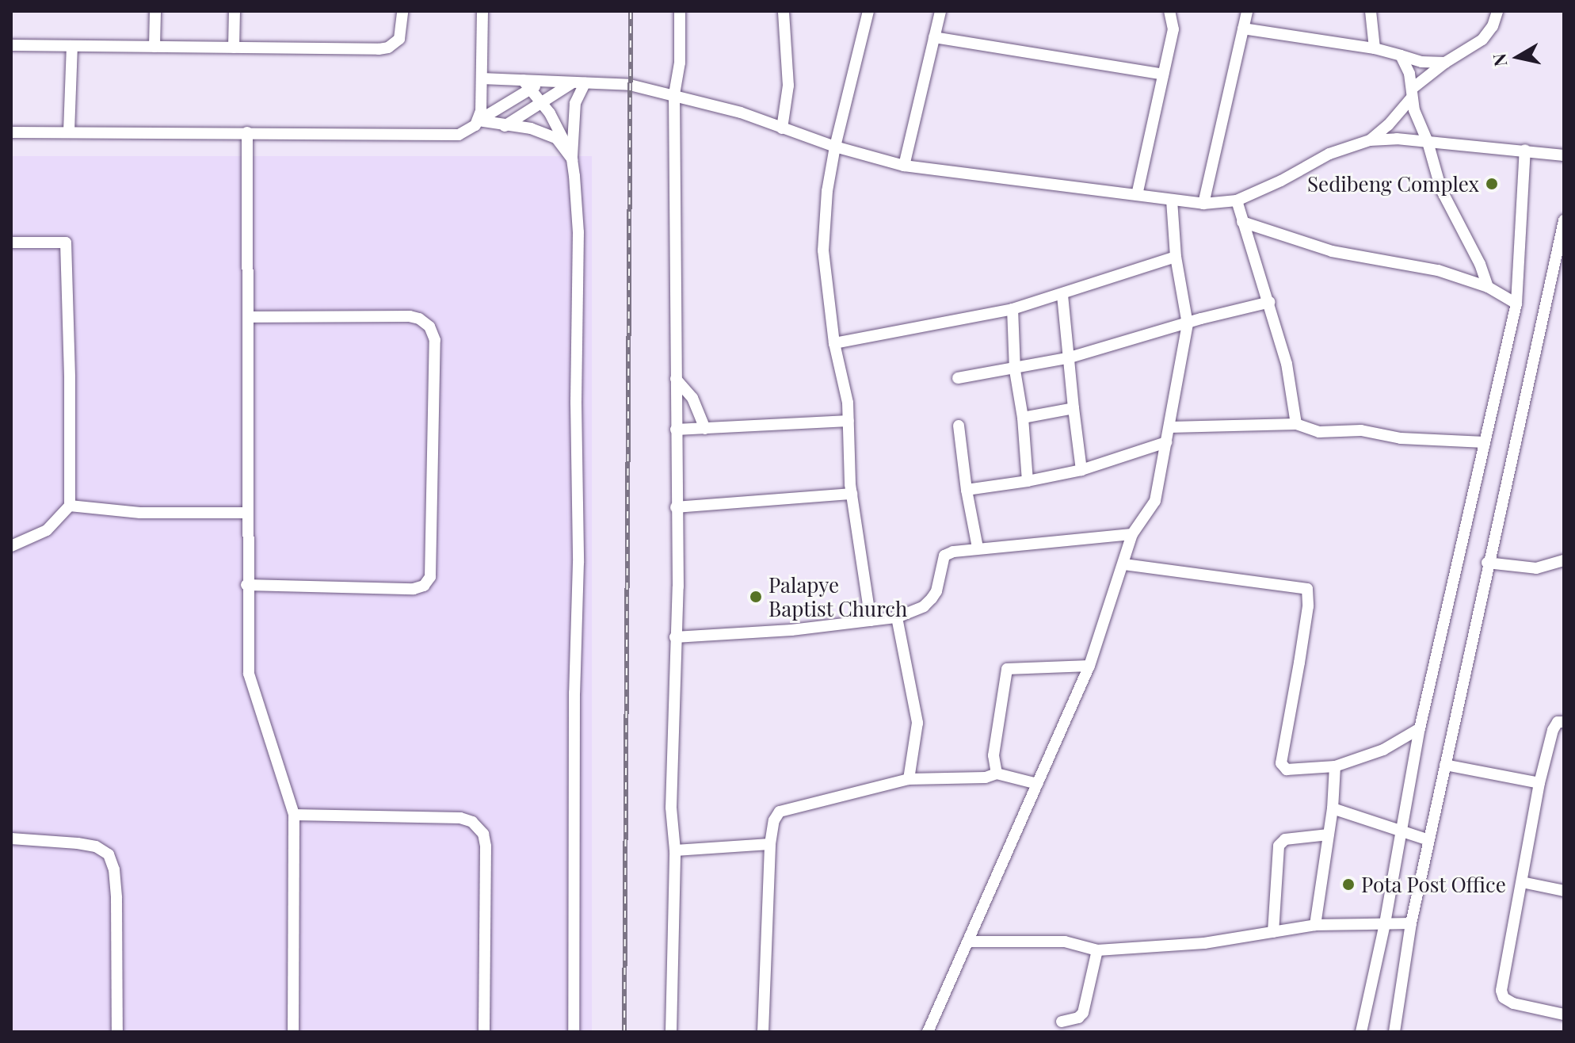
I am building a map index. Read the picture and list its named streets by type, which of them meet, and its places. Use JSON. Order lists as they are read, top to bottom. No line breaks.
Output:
{"places":["Sedibeng Complex","Palapye Baptist Church","Pota Post Office"],"north":"left"}
